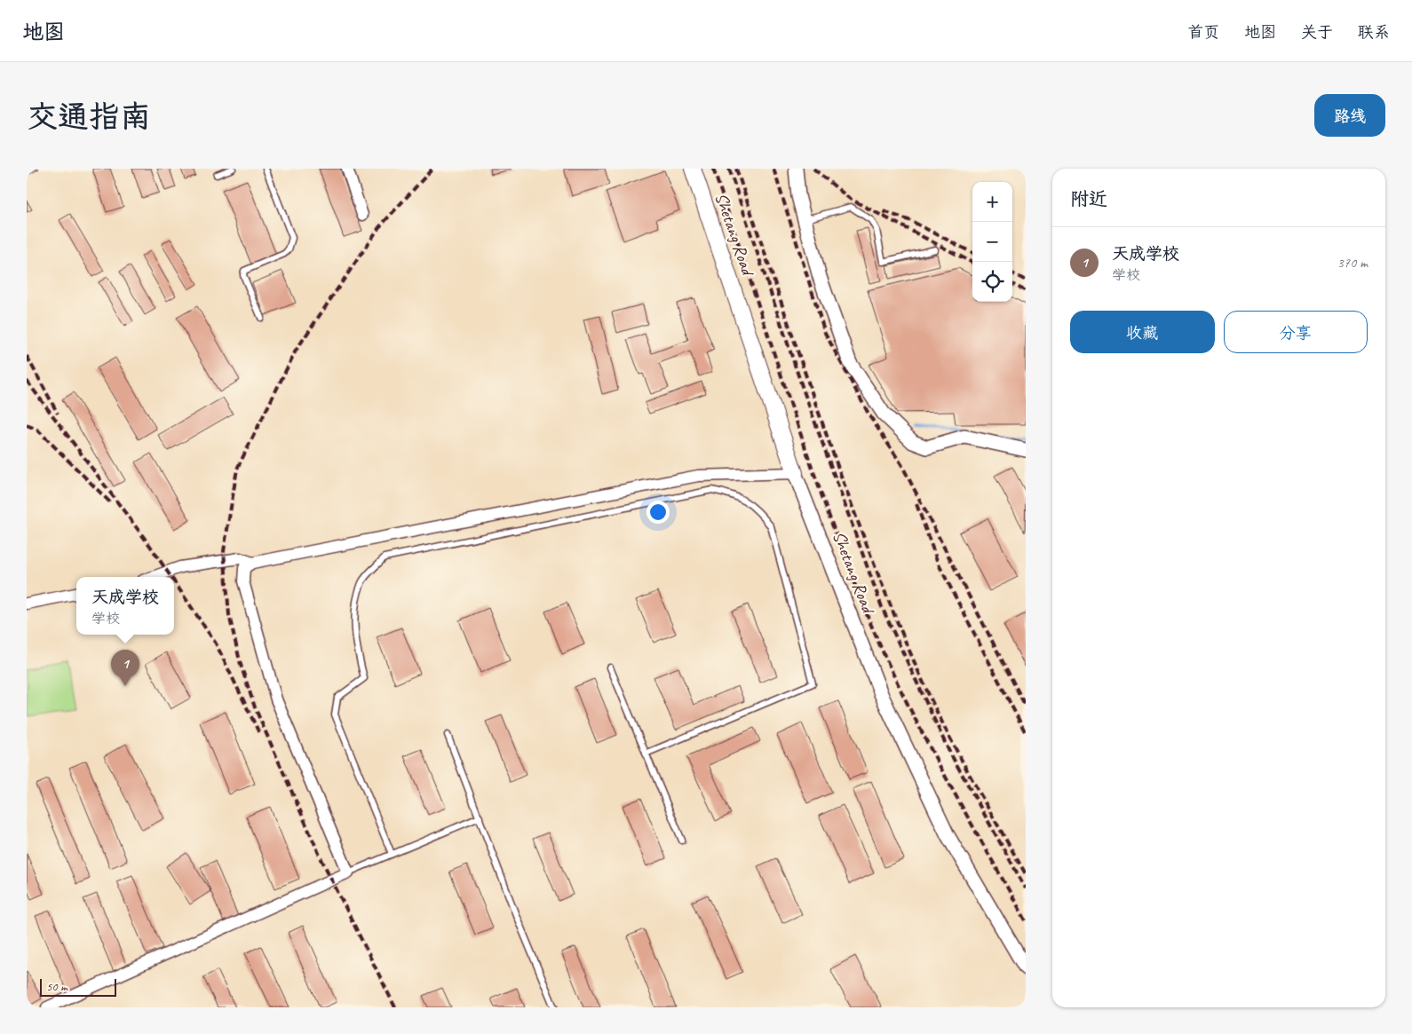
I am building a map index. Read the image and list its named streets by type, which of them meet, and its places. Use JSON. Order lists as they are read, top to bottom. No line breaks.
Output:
{"streets":{"main road":["Shetang Road"]},"scale_bar":"50 m","page":{"header":"地图","nav":["首页","地图","关于","联系"],"buttons":["路线",["收藏","分享"]],"title":"交通指南","heading":"附近","map_buttons":["+","−"],"list":[{"mark":"1","name":"天成学校","note":"学校","value":"370 m"}],"popup":["天成学校","学校"],"pins":"1","scale":"50 m"}}
